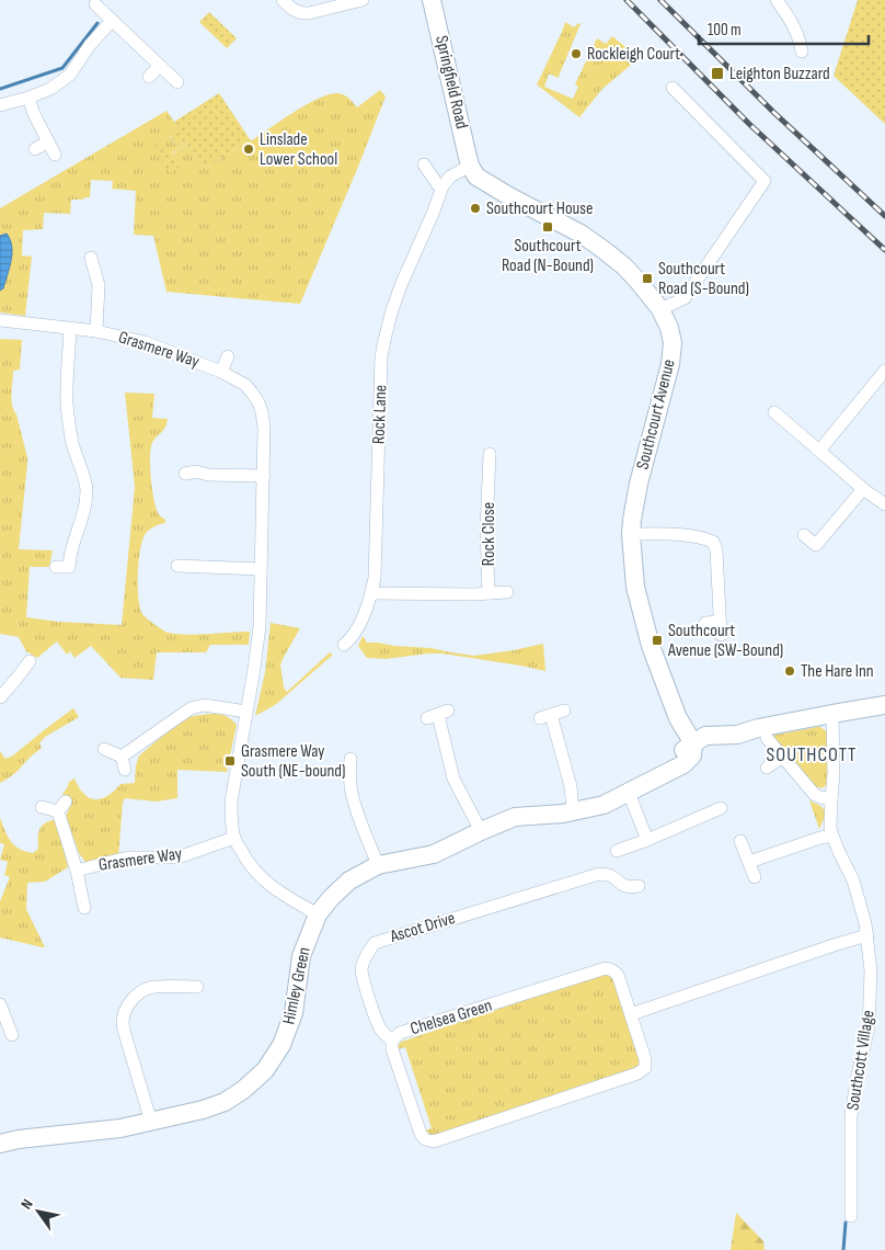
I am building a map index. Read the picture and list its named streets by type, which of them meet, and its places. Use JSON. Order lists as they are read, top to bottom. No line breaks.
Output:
{"streets":{"street":["Springfield Road","Grasmere Way","Rock Lane","Southcourt Avenue","Rock Close","Ascot Drive","Himley Green","Chelsea Green","Southcott Village"]},"crossings":[["Springfield Road","Southcourt Avenue"],["Grasmere Way","Himley Green"],["Rock Lane","Rock Close"],["Southcourt Avenue","Himley Green"],["Ascot Drive","Chelsea Green"]],"districts":["SOUTHCOTT"],"places":{"other":["Rockleigh Court","Linslade Lower School","Southcourt House","The Hare Inn"],"transit":["Leighton Buzzard","Southcourt Road (N-Bound)","Southcourt Road (S-Bound)","Southcourt Avenue (SW-Bound)","Grasmere Way South (NE-bound)"]},"scale_bar":"100 m","north":"top left"}
